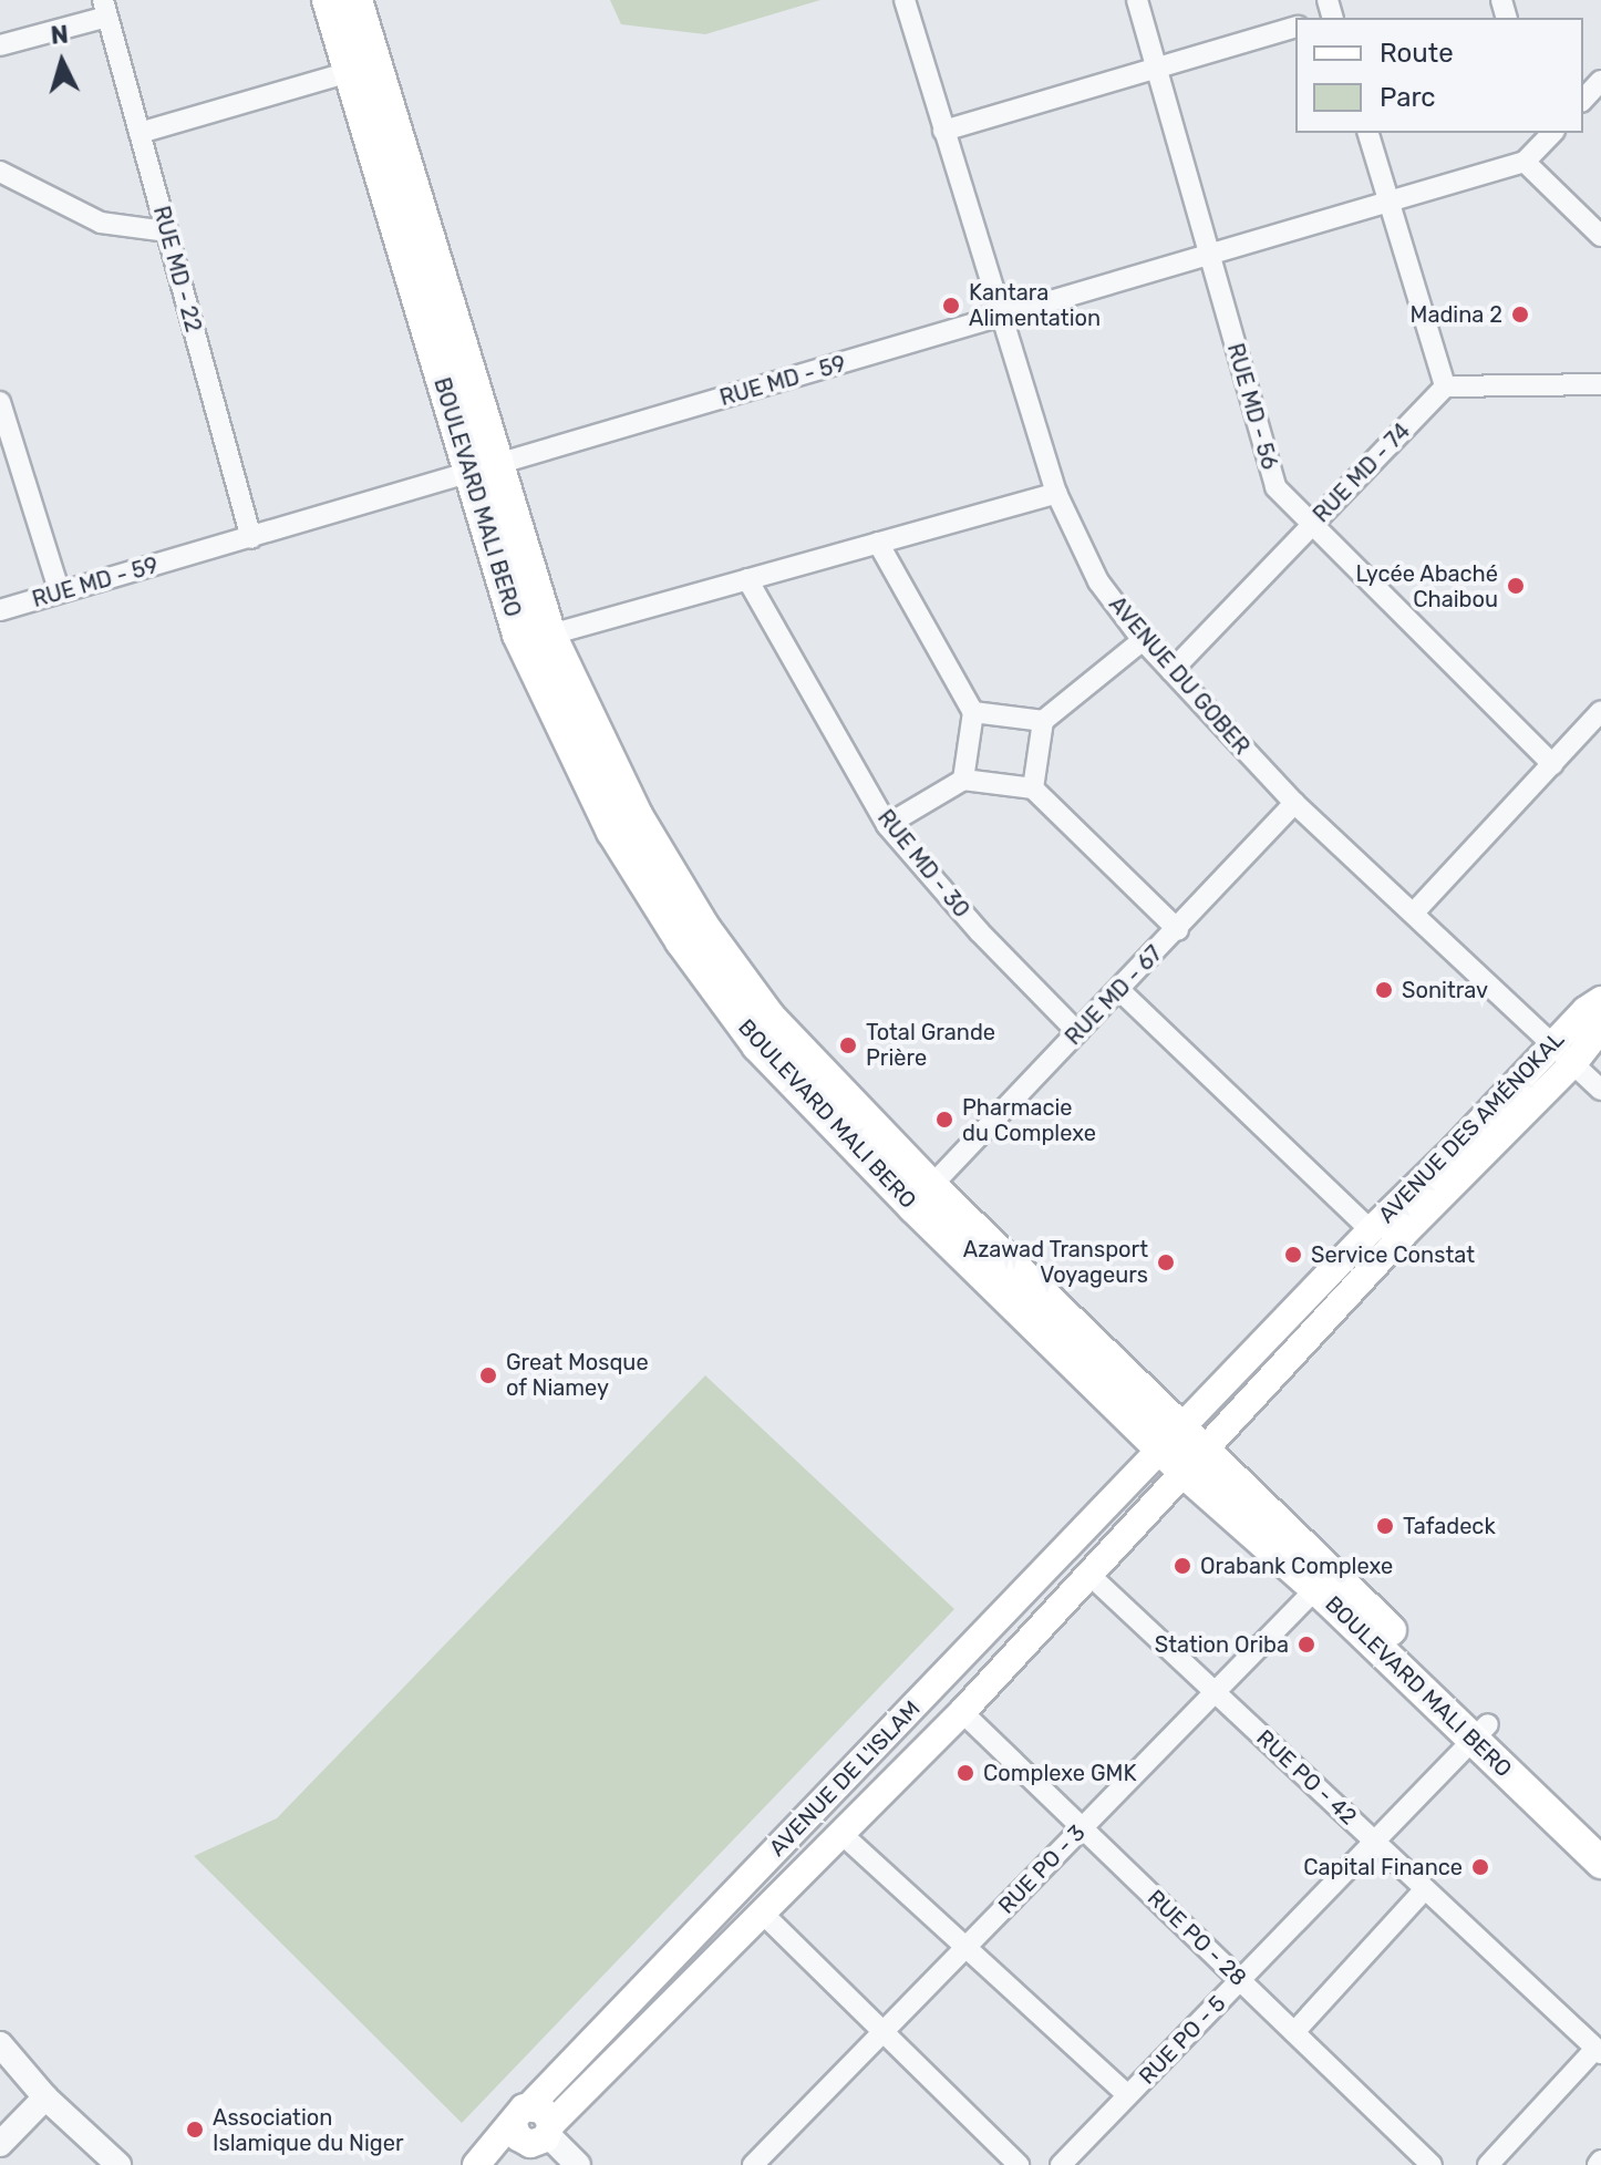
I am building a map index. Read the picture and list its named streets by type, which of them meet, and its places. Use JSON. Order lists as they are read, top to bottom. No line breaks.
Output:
{"streets":{"main road":["BOULEVARD MALI BERO","AVENUE DES AMÉNOKAL","AVENUE DE L'ISLAM"],"street":["RUE MD - 22","RUE MD - 59","RUE MD - 56","RUE MD - 74","AVENUE DU GOBER","RUE MD - 30","RUE MD - 67","RUE PO - 42","RUE PO - 3","RUE PO - 28","RUE PO - 5"]},"crossings":[["RUE MD - 22","RUE MD - 59"],["RUE MD - 59","RUE MD - 56"],["RUE MD - 59","BOULEVARD MALI BERO"],["RUE MD - 59","AVENUE DU GOBER"],["RUE MD - 56","RUE MD - 74"],["RUE MD - 74","AVENUE DU GOBER"],["BOULEVARD MALI BERO","RUE MD - 67"],["BOULEVARD MALI BERO","AVENUE DES AMÉNOKAL"],["BOULEVARD MALI BERO","AVENUE DE L'ISLAM"],["BOULEVARD MALI BERO","RUE PO - 3"],["BOULEVARD MALI BERO","RUE PO - 5"],["AVENUE DU GOBER","RUE MD - 67"],["AVENUE DU GOBER","AVENUE DES AMÉNOKAL"],["RUE MD - 30","RUE MD - 67"],["AVENUE DES AMÉNOKAL","AVENUE DE L'ISLAM"],["RUE PO - 42","AVENUE DE L'ISLAM"],["RUE PO - 42","RUE PO - 3"],["RUE PO - 42","RUE PO - 5"],["AVENUE DE L'ISLAM","RUE PO - 28"],["RUE PO - 3","RUE PO - 28"],["RUE PO - 28","RUE PO - 5"]],"places":["Kantara Alimentation","Madina 2","Lycée Abaché Chaibou","Sonitrav","Total Grande Prière","Pharmacie du Complexe","Service Constat","Azawad Transport Voyageurs","Great Mosque of Niamey","Tafadeck","Orabank Complexe","Station Oriba","Complexe GMK","Capital Finance","Association Islamique du Niger"],"legend":["Route","Parc"],"north":"top"}
